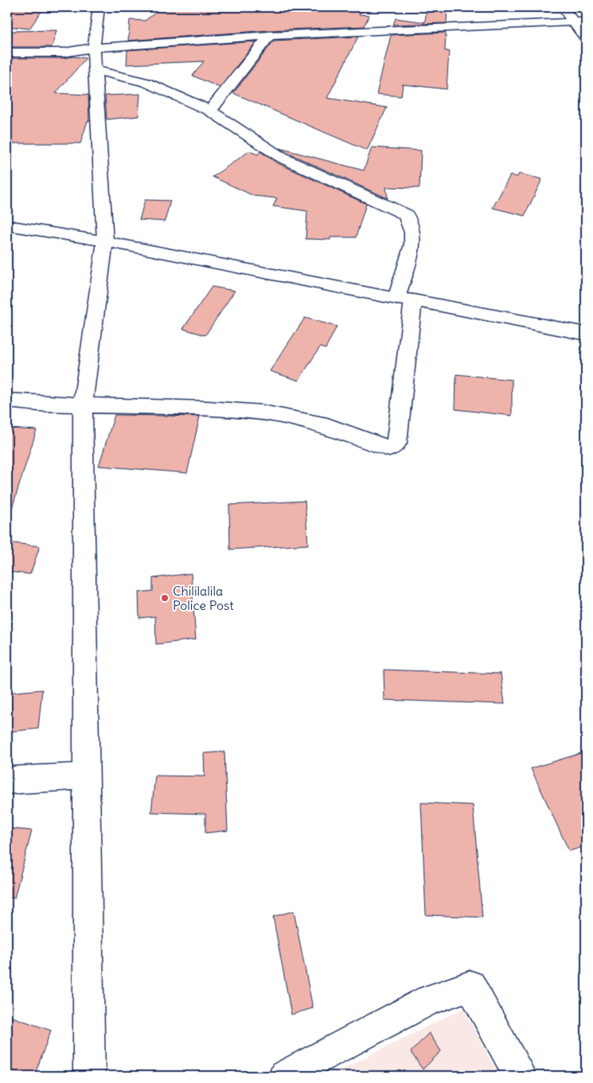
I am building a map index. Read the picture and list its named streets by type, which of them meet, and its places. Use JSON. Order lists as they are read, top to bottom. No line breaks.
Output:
{"places":["Chililalila Police Post"]}
